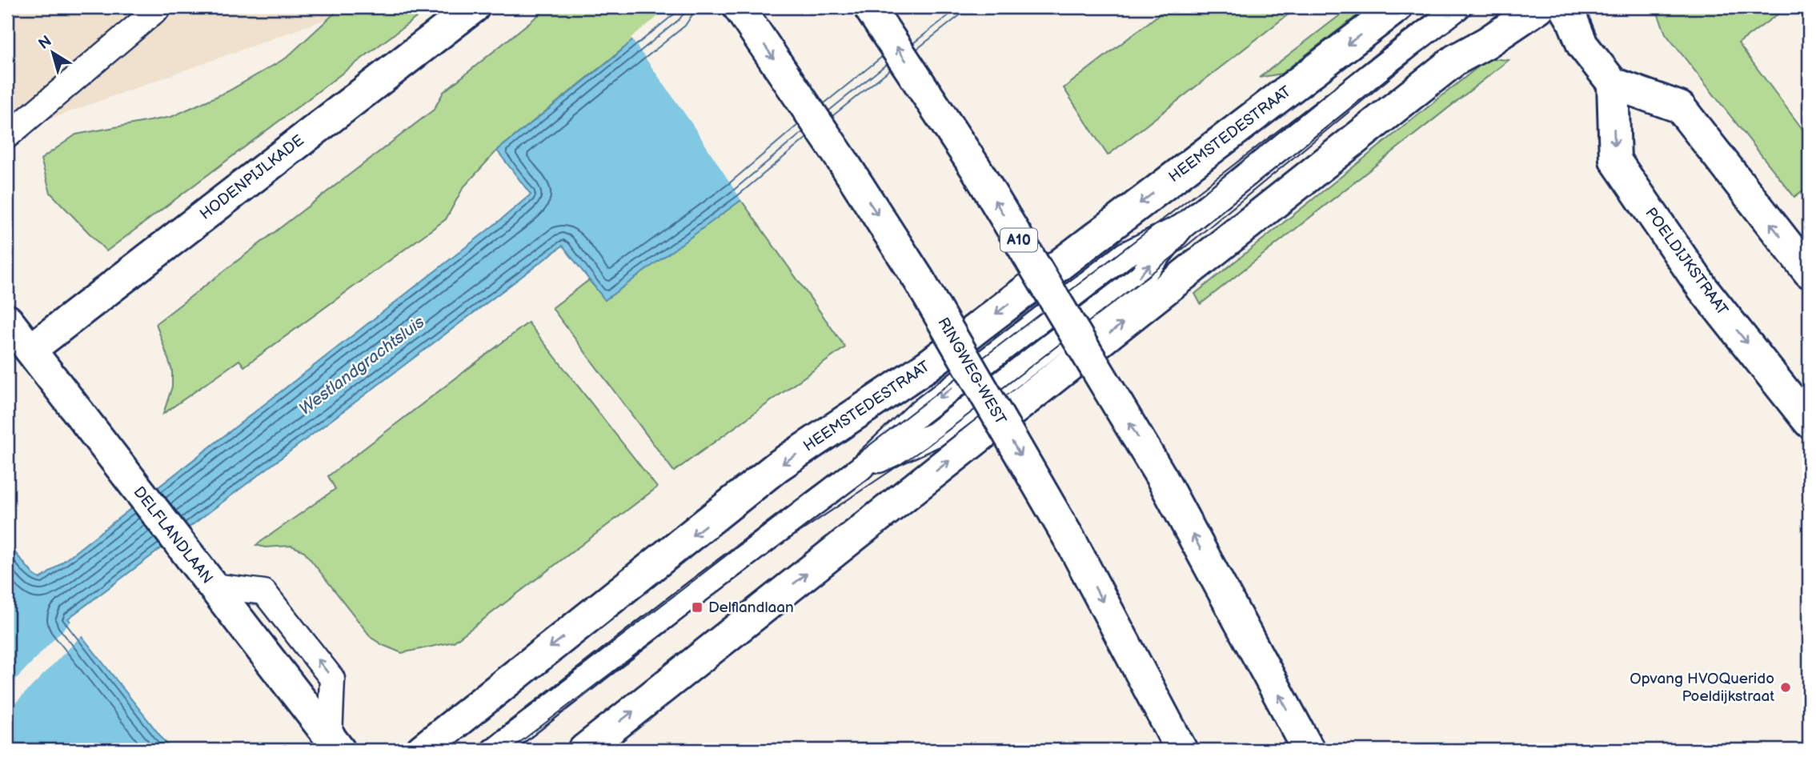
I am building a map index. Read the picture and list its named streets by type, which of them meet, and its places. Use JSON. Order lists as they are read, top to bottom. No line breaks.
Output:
{"streets":{"main road":["HEEMSTEDESTRAAT","HODENPIJLKADE","A10","POELDIJKSTRAAT","RINGWEG-WEST","DELFLANDLAAN"]},"crossings":[["HODENPIJLKADE","DELFLANDLAAN"]],"water":["Westlandgrachtsluis"],"places":{"transit":["Delflandlaan"],"other":["Opvang HVOQuerido Poeldijkstraat"]},"north":"top left"}
